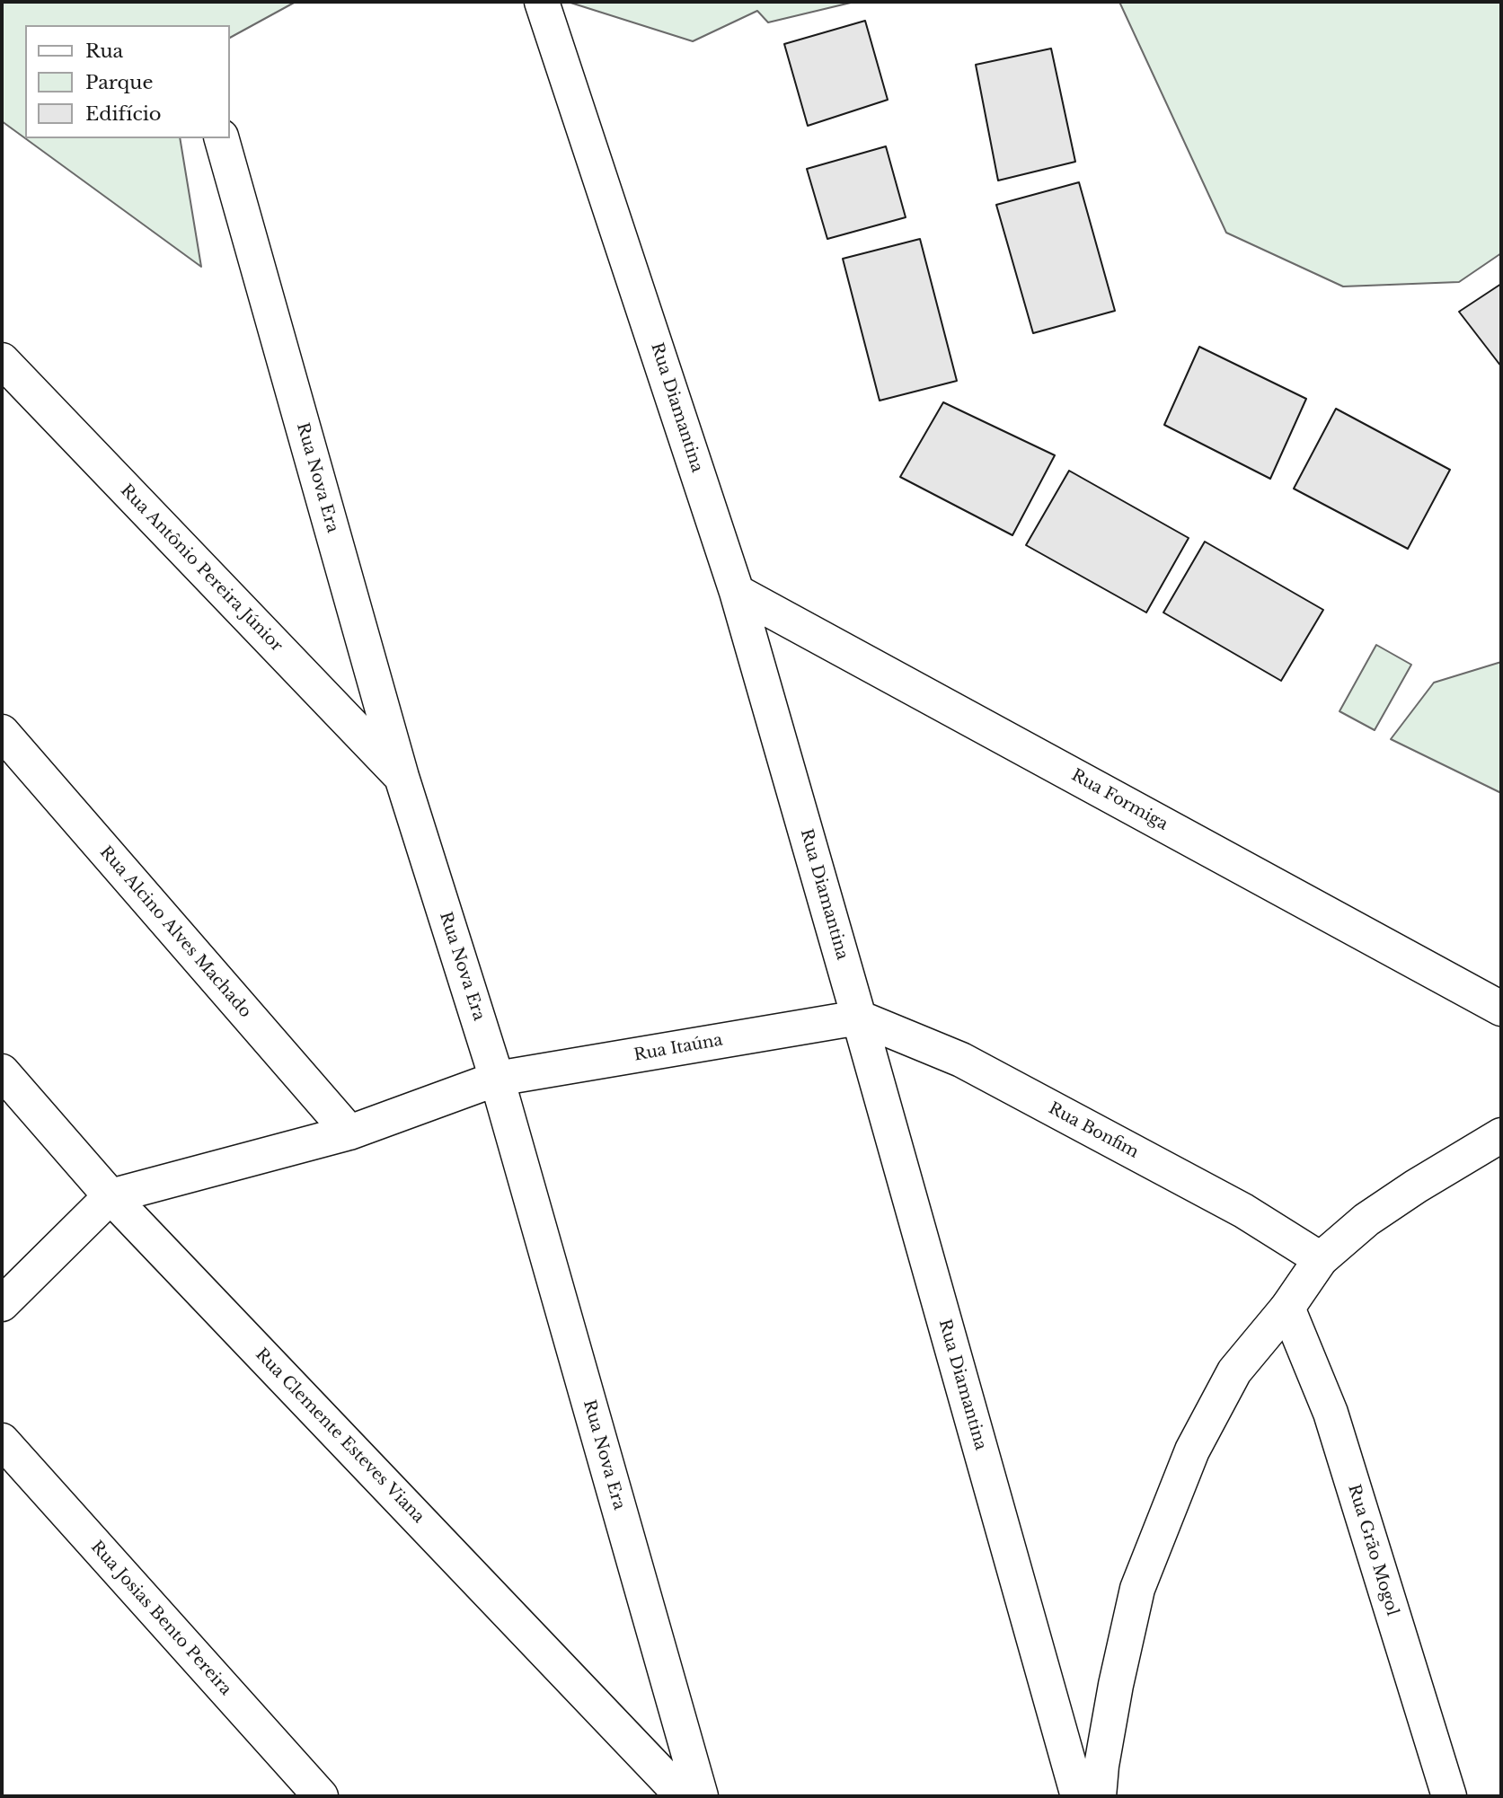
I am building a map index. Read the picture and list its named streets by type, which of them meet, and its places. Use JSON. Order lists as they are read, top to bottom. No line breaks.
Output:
{"streets":{"street":["Rua Diamantina","Rua Nova Era","Rua Antônio Pereira Júnior","Rua Formiga","Rua Alcino Alves Machado","Rua Itaúna","Rua Bonfim","Rua Clemente Esteves Viana","Rua Grão Mogol","Rua Josias Bento Pereira"]},"crossings":[["Rua Diamantina","Rua Formiga"],["Rua Diamantina","Rua Itaúna"],["Rua Diamantina","Rua Bonfim"],["Rua Nova Era","Rua Antônio Pereira Júnior"],["Rua Nova Era","Rua Itaúna"],["Rua Alcino Alves Machado","Rua Itaúna"],["Rua Itaúna","Rua Bonfim"],["Rua Itaúna","Rua Clemente Esteves Viana"]],"legend":["Rua","Parque","Edifício"]}
